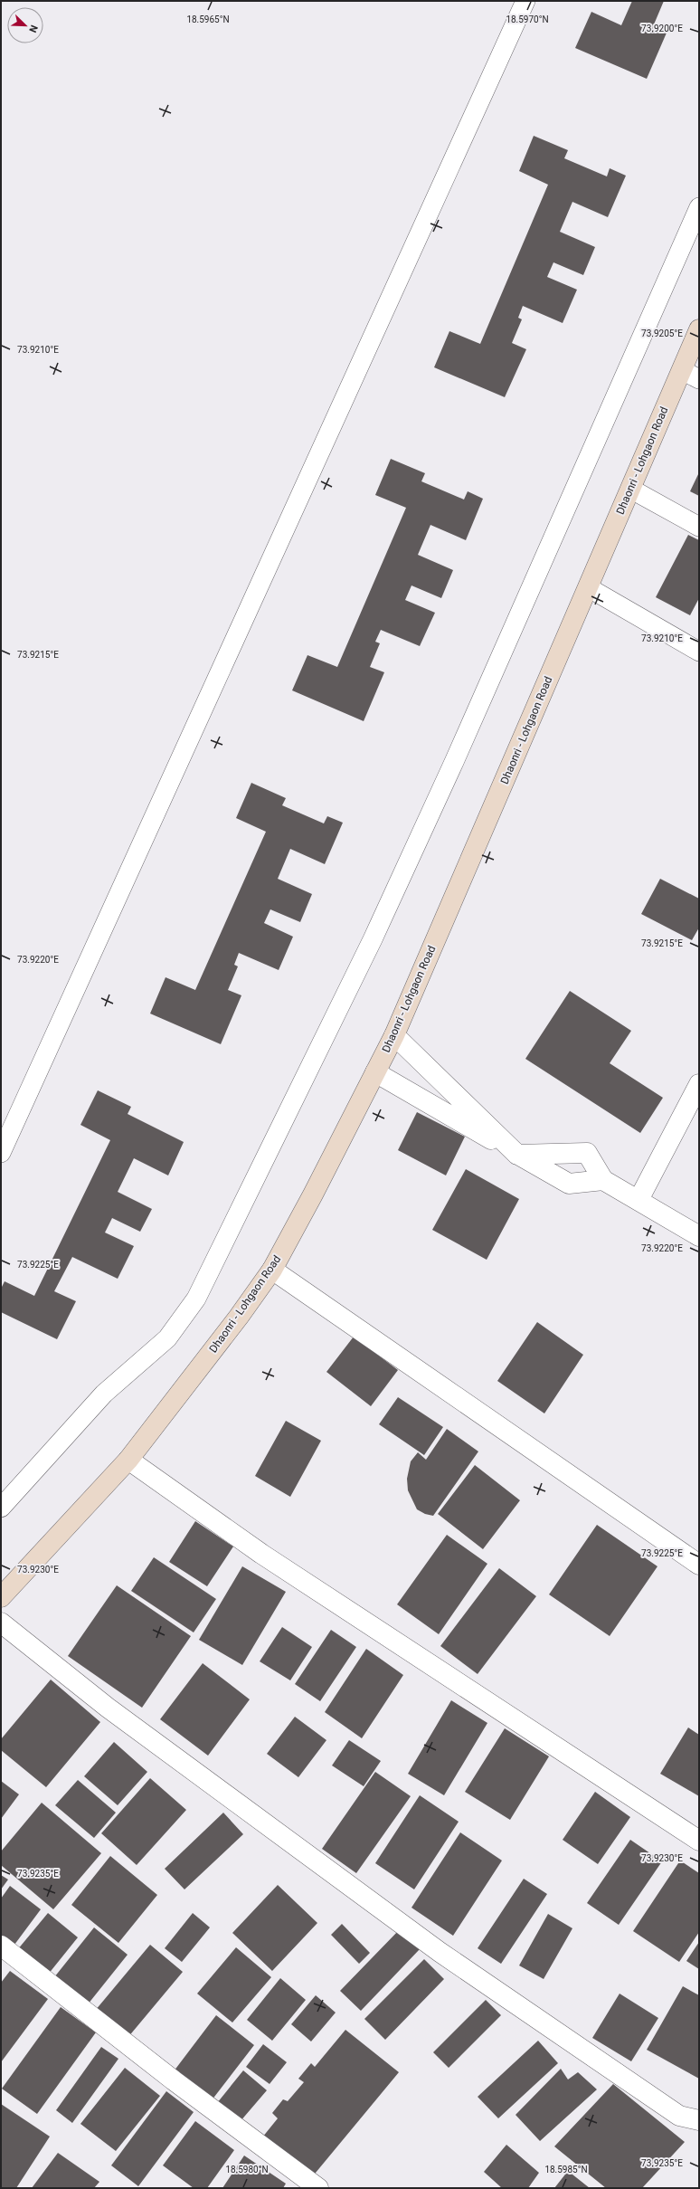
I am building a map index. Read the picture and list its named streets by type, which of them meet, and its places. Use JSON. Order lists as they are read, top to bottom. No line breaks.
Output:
{"streets":{"main road":["Dhaonri - Lohgaon Road"]},"north":"bottom right","coordinates":["18.5965°N","18.5970°N","73.9200°E","73.9205°E","73.9210°E","73.9215°E","73.9220°E","73.9225°E","73.9230°E","73.9235°E","18.5980°N","18.5985°N"]}
